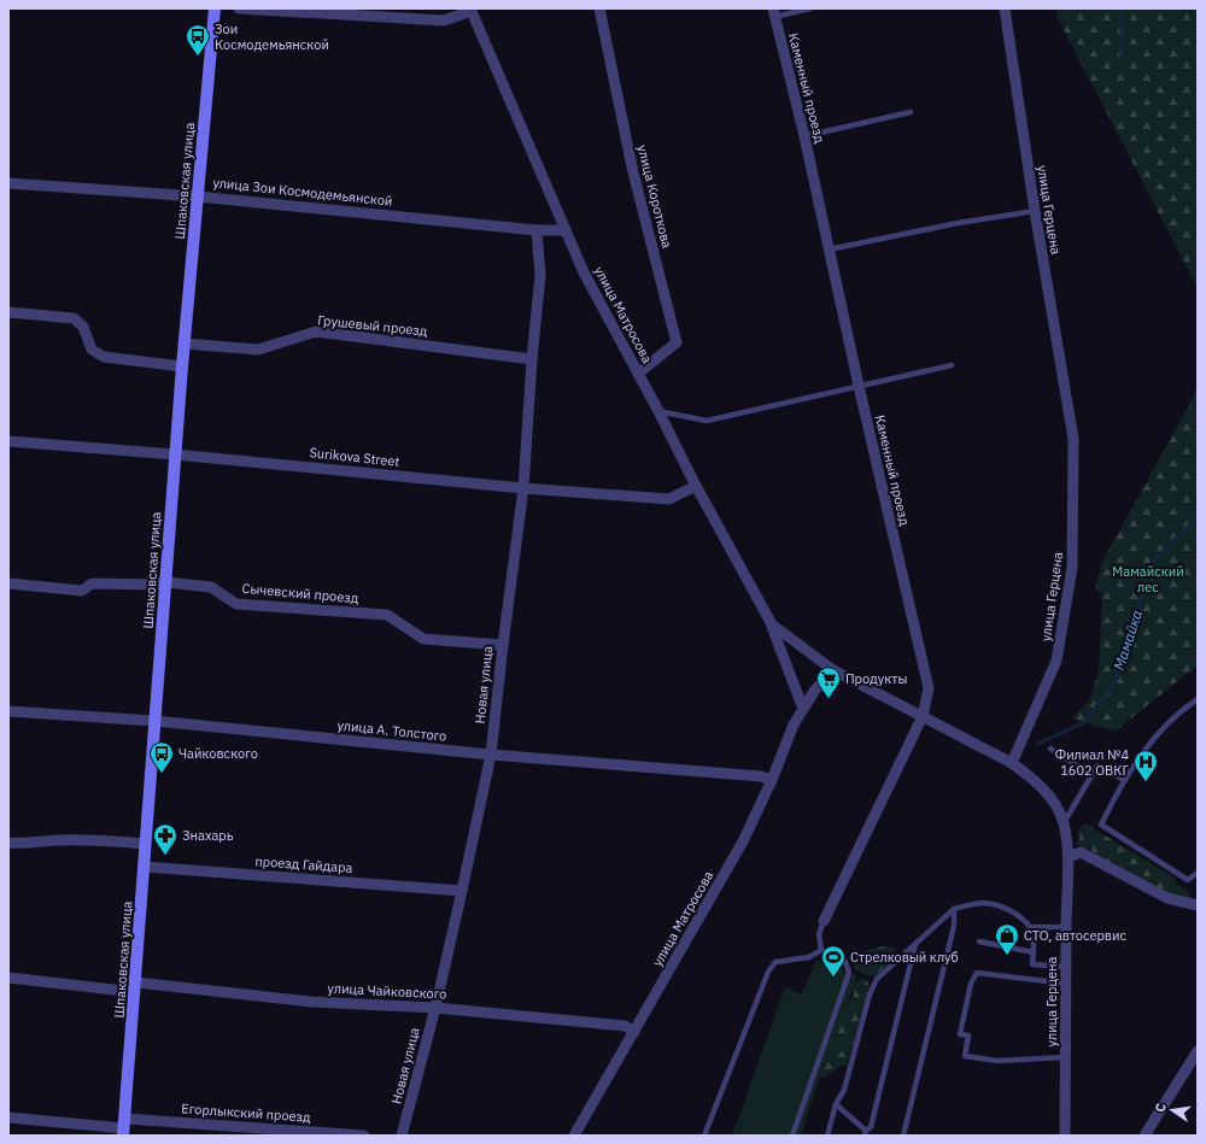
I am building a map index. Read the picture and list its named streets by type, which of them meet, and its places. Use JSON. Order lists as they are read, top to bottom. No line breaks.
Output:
{"streets":{"main road":["Шпаковская улица"],"street":["Каменный проезд","улица Зои Космодемьянской","улица Короткова","улица Герцена","улица Матросова","Грушевый проезд","Surikova Street","Сычевский проезд","Новая улица","улица А. Толстого","проезд Гайдара","улица Чайковского","Егорлыкский проезд"]},"crossings":[["Каменный проезд","улица Матросова"],["Шпаковская улица","улица Зои Космодемьянской"],["Шпаковская улица","Грушевый проезд"],["Шпаковская улица","Surikova Street"],["Шпаковская улица","Сычевский проезд"],["Шпаковская улица","улица А. Толстого"],["Шпаковская улица","проезд Гайдара"],["Шпаковская улица","улица Чайковского"],["Шпаковская улица","Егорлыкский проезд"],["улица Зои Космодемьянской","улица Матросова"],["улица Зои Космодемьянской","Новая улица"],["улица Короткова","улица Матросова"],["улица Герцена","улица Матросова"],["улица Матросова","Surikova Street"],["улица Матросова","улица А. Толстого"],["улица Матросова","улица Чайковского"],["Грушевый проезд","Новая улица"],["Surikova Street","Новая улица"],["Сычевский проезд","Новая улица"],["Новая улица","улица А. Толстого"],["Новая улица","проезд Гайдара"],["Новая улица","улица Чайковского"]],"water":["Мамайка"],"parks":["Мамайский лес"],"places":{"bus stop":["Зои Космодемьянской","Чайковского"],"supermarket":["Продукты"],"hospital":["Филиал №4 1602 ОВКГ"],"pharmacy":["Знахарь"],"shop":["СТО, автосервис"],"sports":["Стрелковый клуб"]},"north":"left"}
